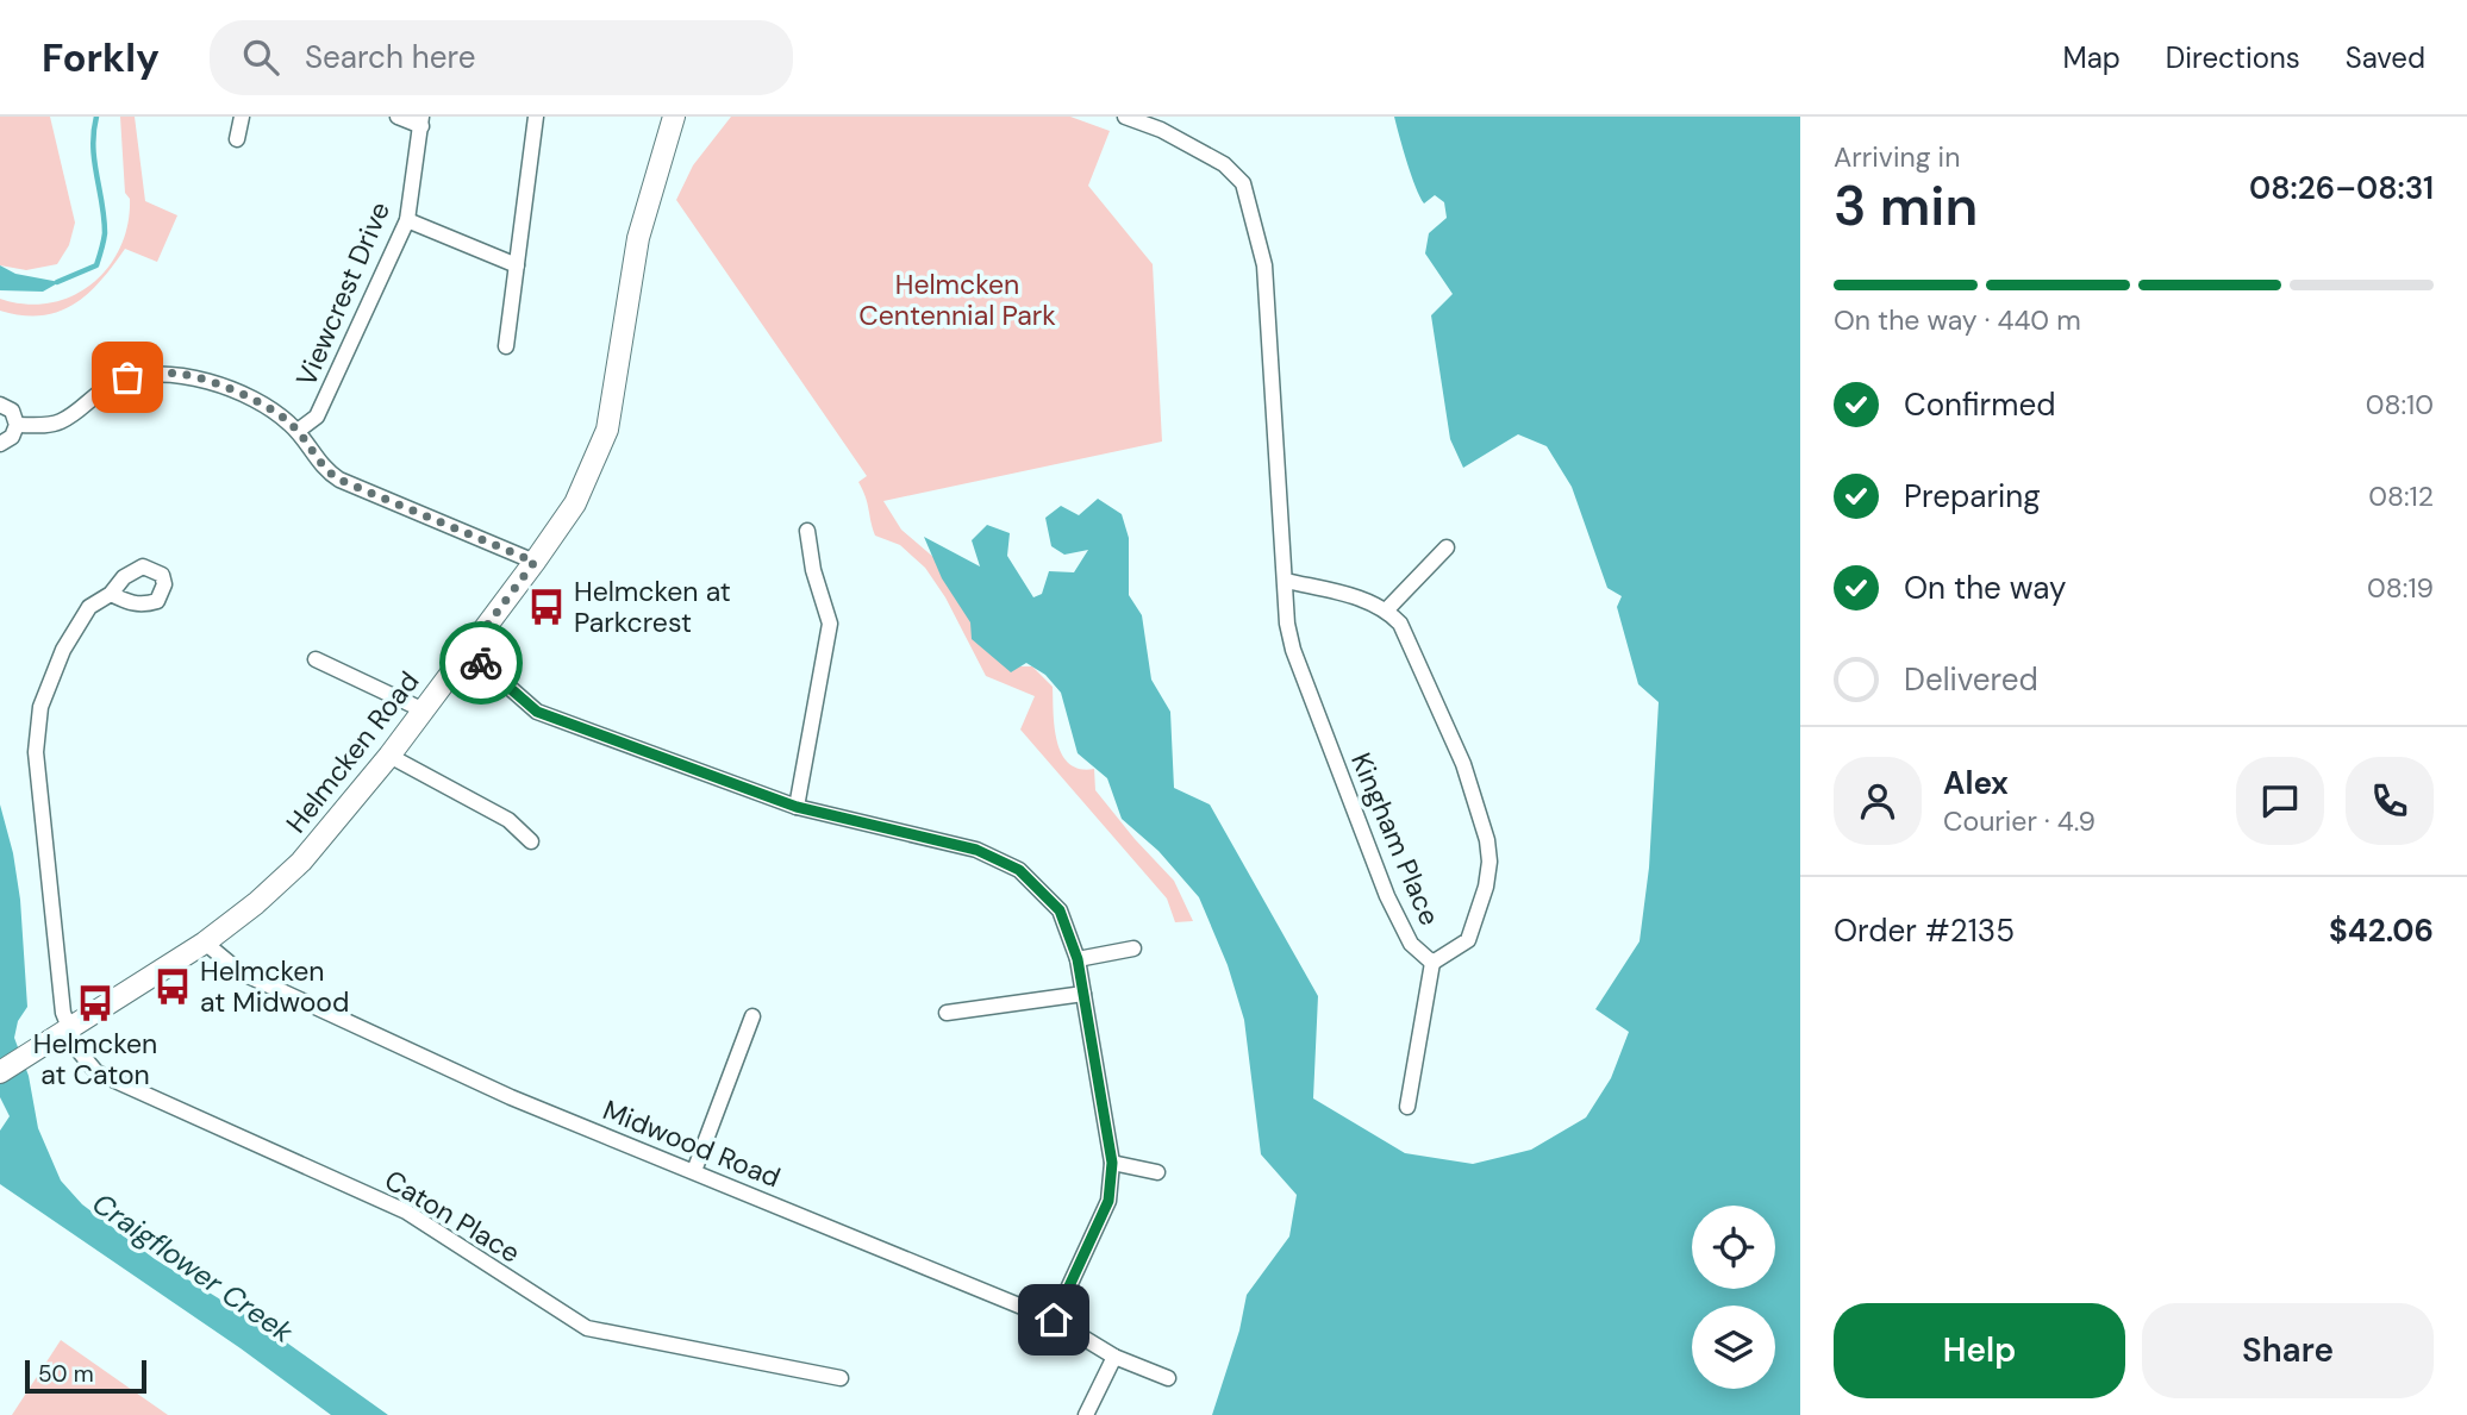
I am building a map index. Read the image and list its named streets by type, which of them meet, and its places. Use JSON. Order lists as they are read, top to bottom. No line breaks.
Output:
{"streets":{"main road":["Helmcken Road"],"street":["Viewcrest Drive","Kingham Place","Midwood Road","Caton Place"]},"crossings":[["Helmcken Road","Midwood Road"],["Helmcken Road","Caton Place"]],"water":["Craigflower Creek"],"parks":["Helmcken Centennial Park"],"places":{"bus stop":["Helmcken at Parkcrest","Helmcken at Midwood","Helmcken at Caton"]},"scale_bar":"50 m","page":{"header":"Forkly","search":"Search here","nav":["Map","Directions","Saved"],"heading":["3 min","Arriving in","08:26–08:31"],"panel":["Alex","Courier · 4.9","Order #2135","$42.06"],"bar":"On the way · 440 m","list":[["Confirmed","08:10"],["Preparing","08:12"],["On the way","08:19"],"Delivered"],"buttons":["Help","Share"],"scale":"50 m"}}
